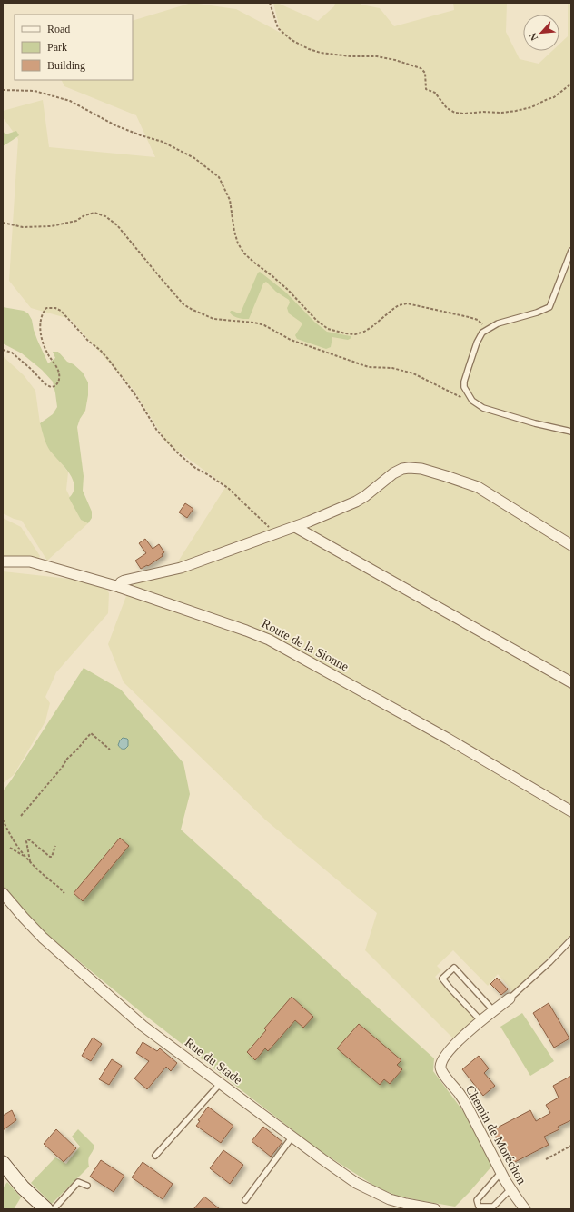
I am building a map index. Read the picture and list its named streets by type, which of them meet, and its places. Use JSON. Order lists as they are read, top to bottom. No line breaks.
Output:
{"streets":{"street":["Route de la Sionne","Rue du Stade","Chemin de Moréchon"]},"legend":["Road","Park","Building"],"north":"bottom left"}
